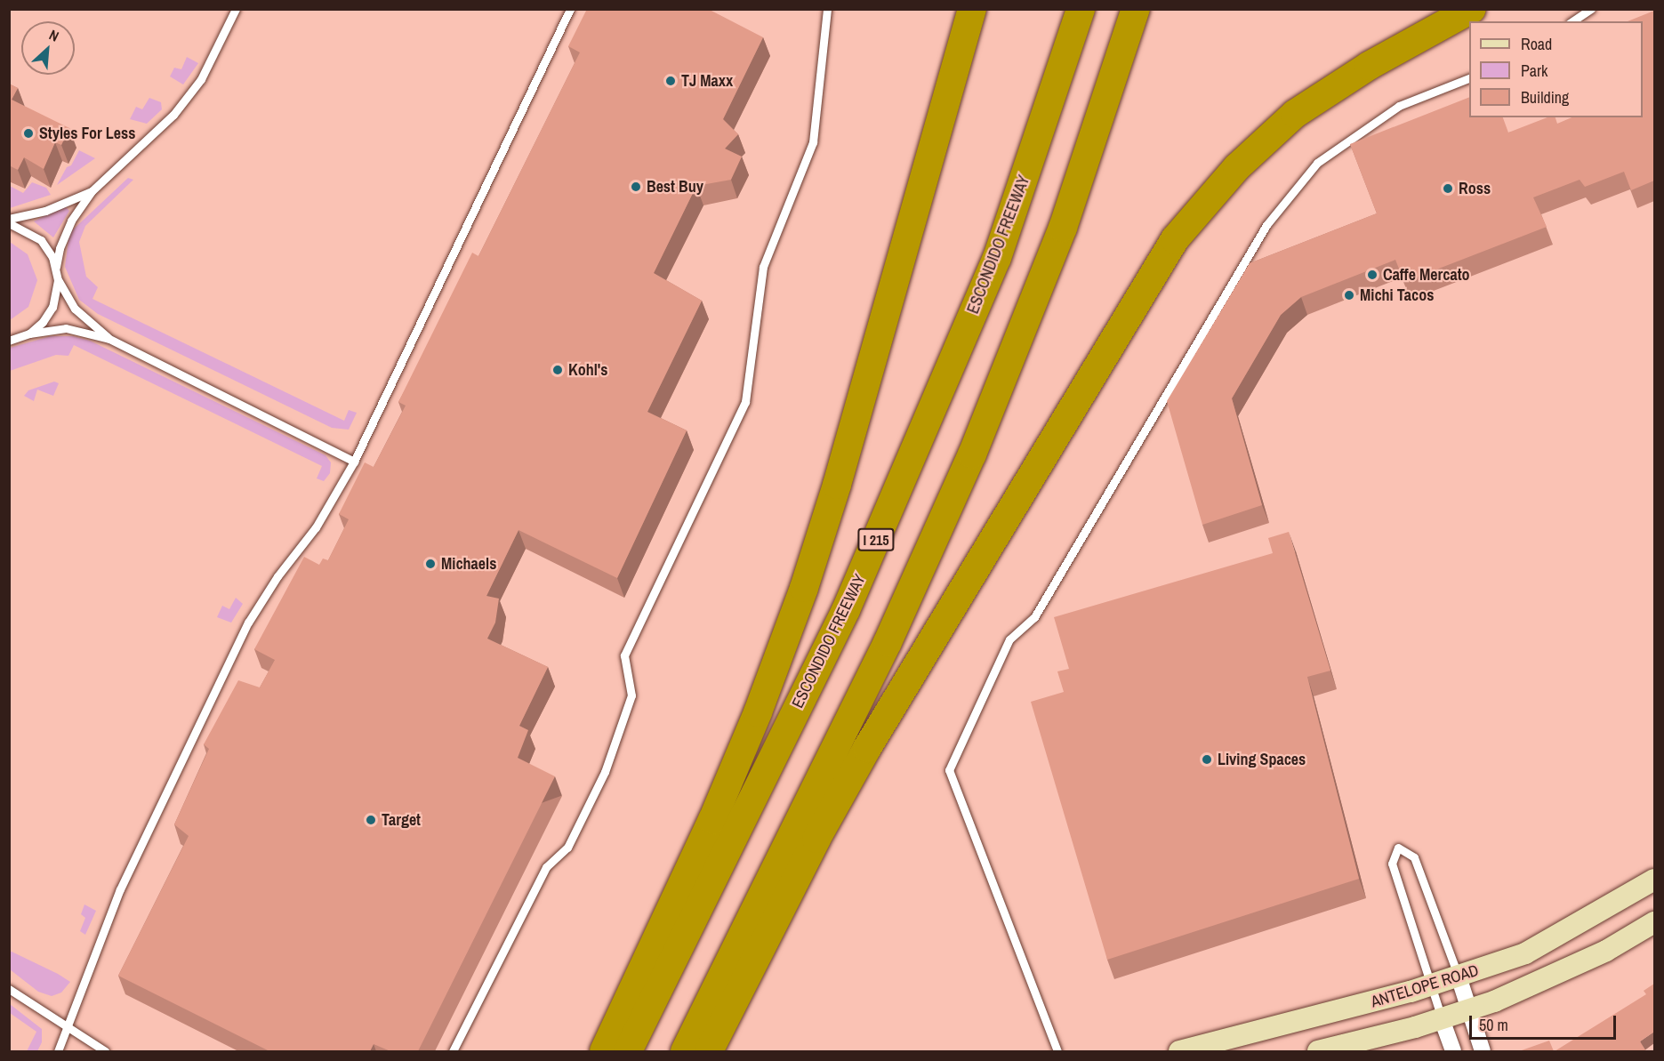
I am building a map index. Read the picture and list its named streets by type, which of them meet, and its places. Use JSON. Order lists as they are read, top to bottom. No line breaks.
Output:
{"streets":{"highway":["ESCONDIDO FREEWAY","I 215"],"main road":["ANTELOPE ROAD"]},"places":["TJ Maxx","Styles For Less","Best Buy","Ross","Caffe Mercato","Michi Tacos","Kohl's","Michaels","Living Spaces","Target"],"legend":["Road","Park","Building"],"scale_bar":"50 m","north":"top right"}
